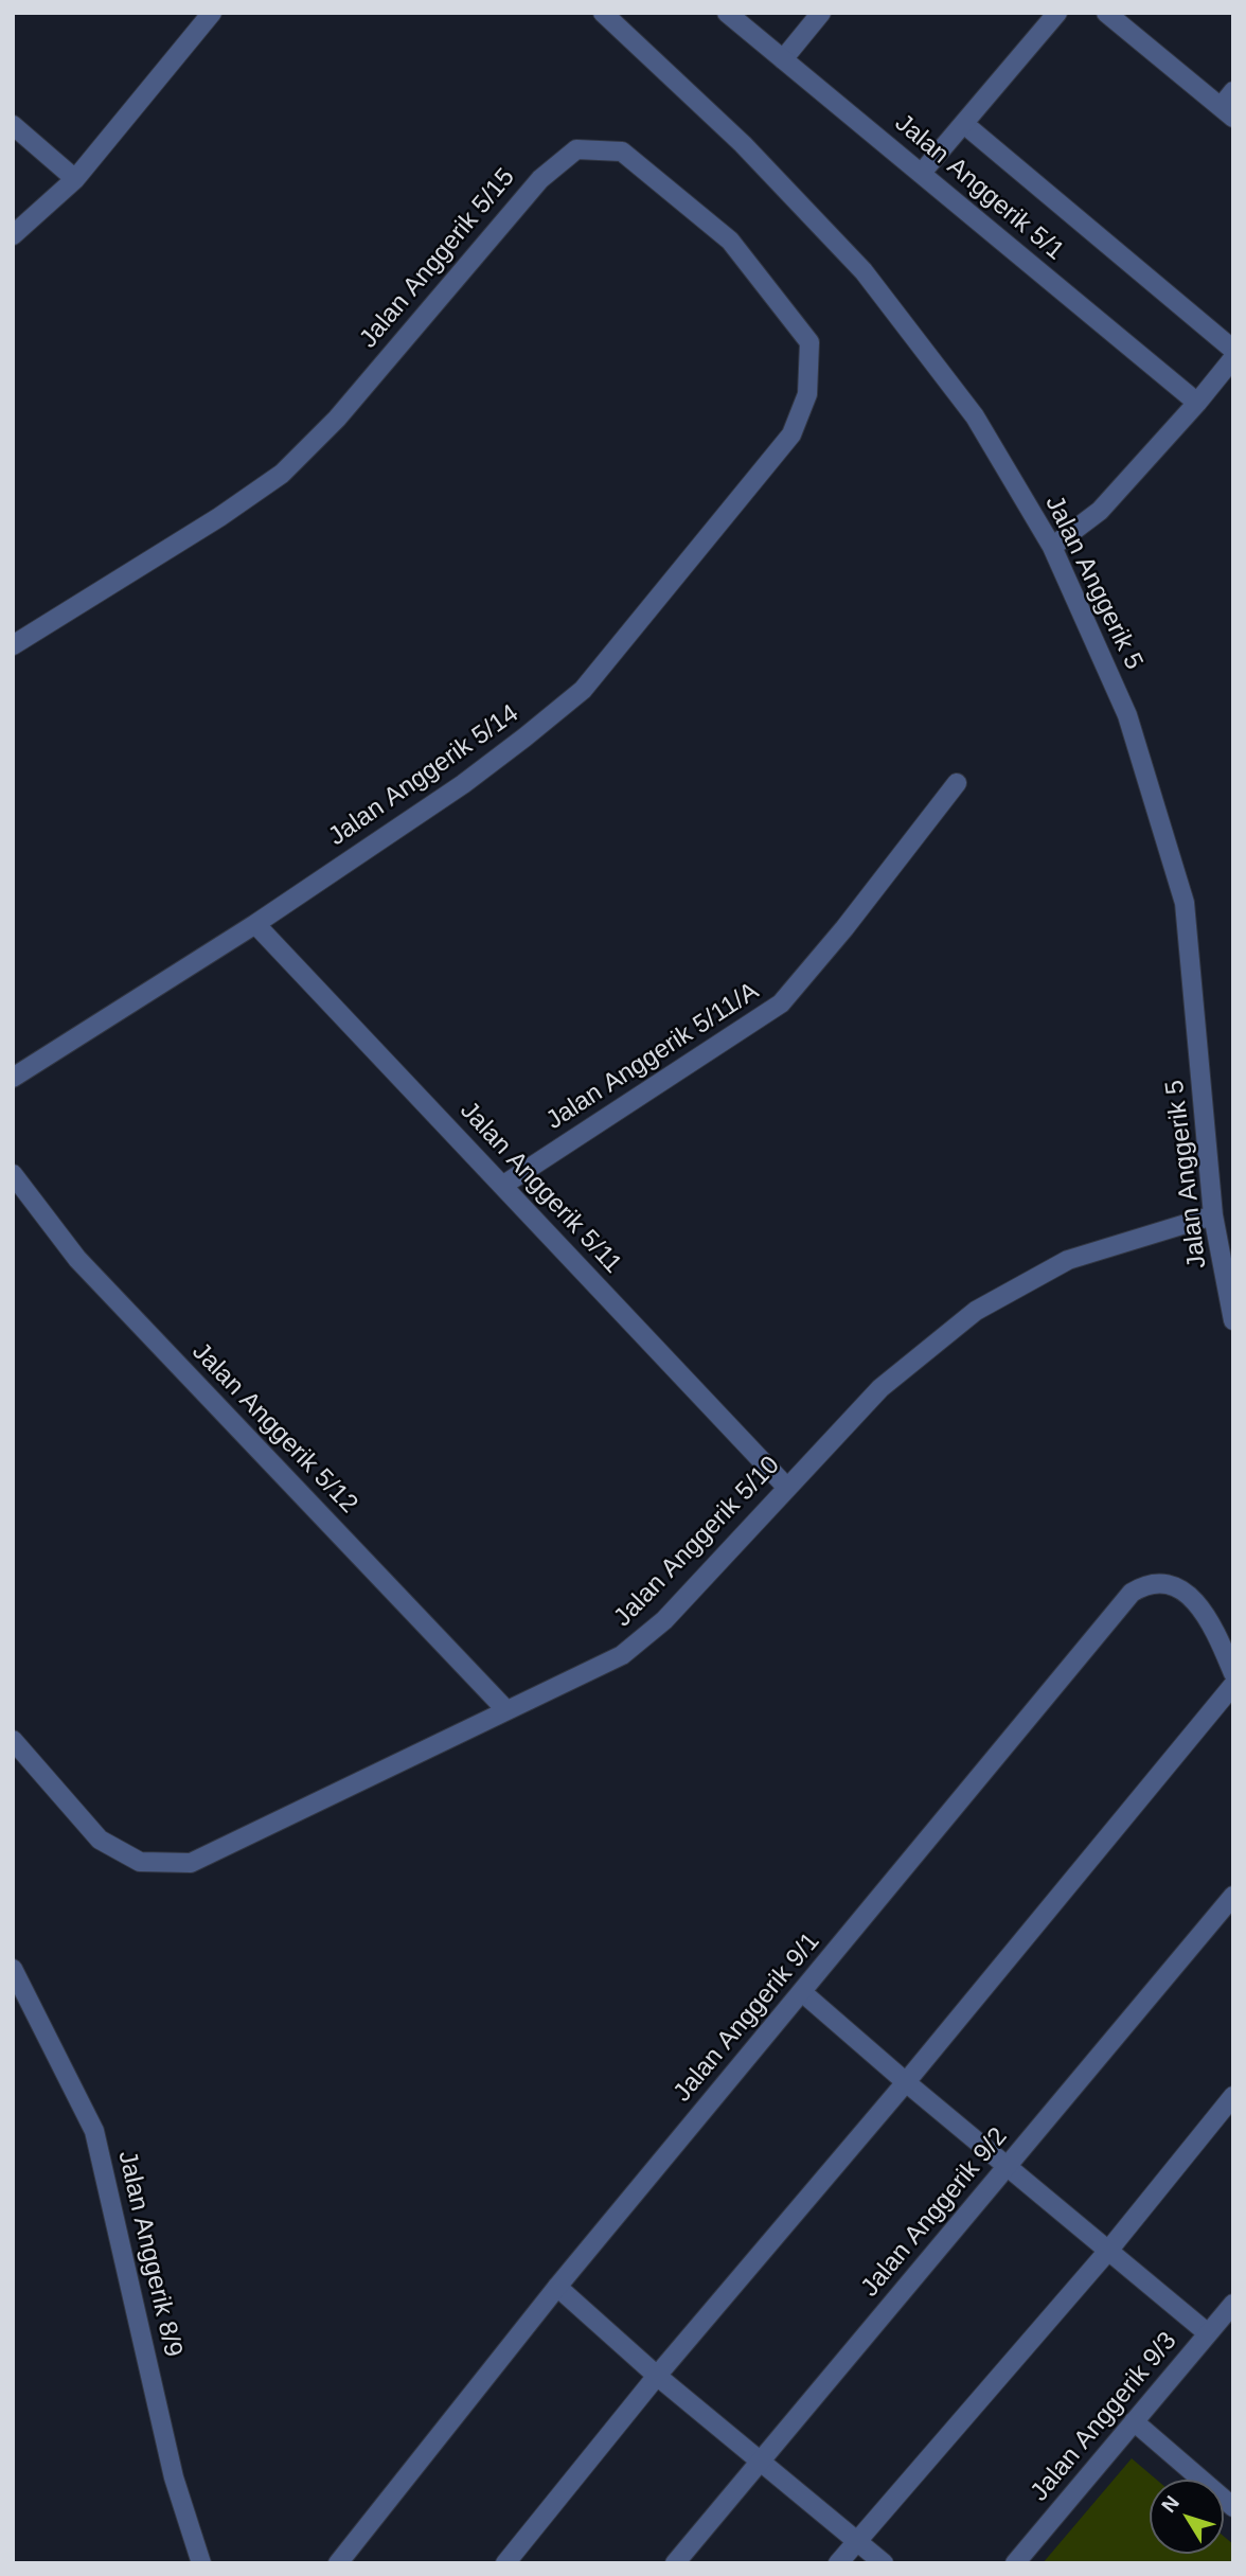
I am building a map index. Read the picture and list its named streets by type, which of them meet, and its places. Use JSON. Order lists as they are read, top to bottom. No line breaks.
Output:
{"streets":{"street":["Jalan Anggerik 5/1","Jalan Anggerik 5/15","Jalan Anggerik 5","Jalan Anggerik 5/14","Jalan Anggerik 5/11/A","Jalan Anggerik 5/11","Jalan Anggerik 5/12","Jalan Anggerik 5/10","Jalan Anggerik 9/1","Jalan Anggerik 9/2","Jalan Anggerik 8/9","Jalan Anggerik 9/3"]},"crossings":[["Jalan Anggerik 5/15","Jalan Anggerik 5/14"],["Jalan Anggerik 5","Jalan Anggerik 5/10"],["Jalan Anggerik 5/14","Jalan Anggerik 5/11"],["Jalan Anggerik 5/11/A","Jalan Anggerik 5/11"],["Jalan Anggerik 5/11","Jalan Anggerik 5/10"],["Jalan Anggerik 5/12","Jalan Anggerik 5/10"]],"north":"top left"}
